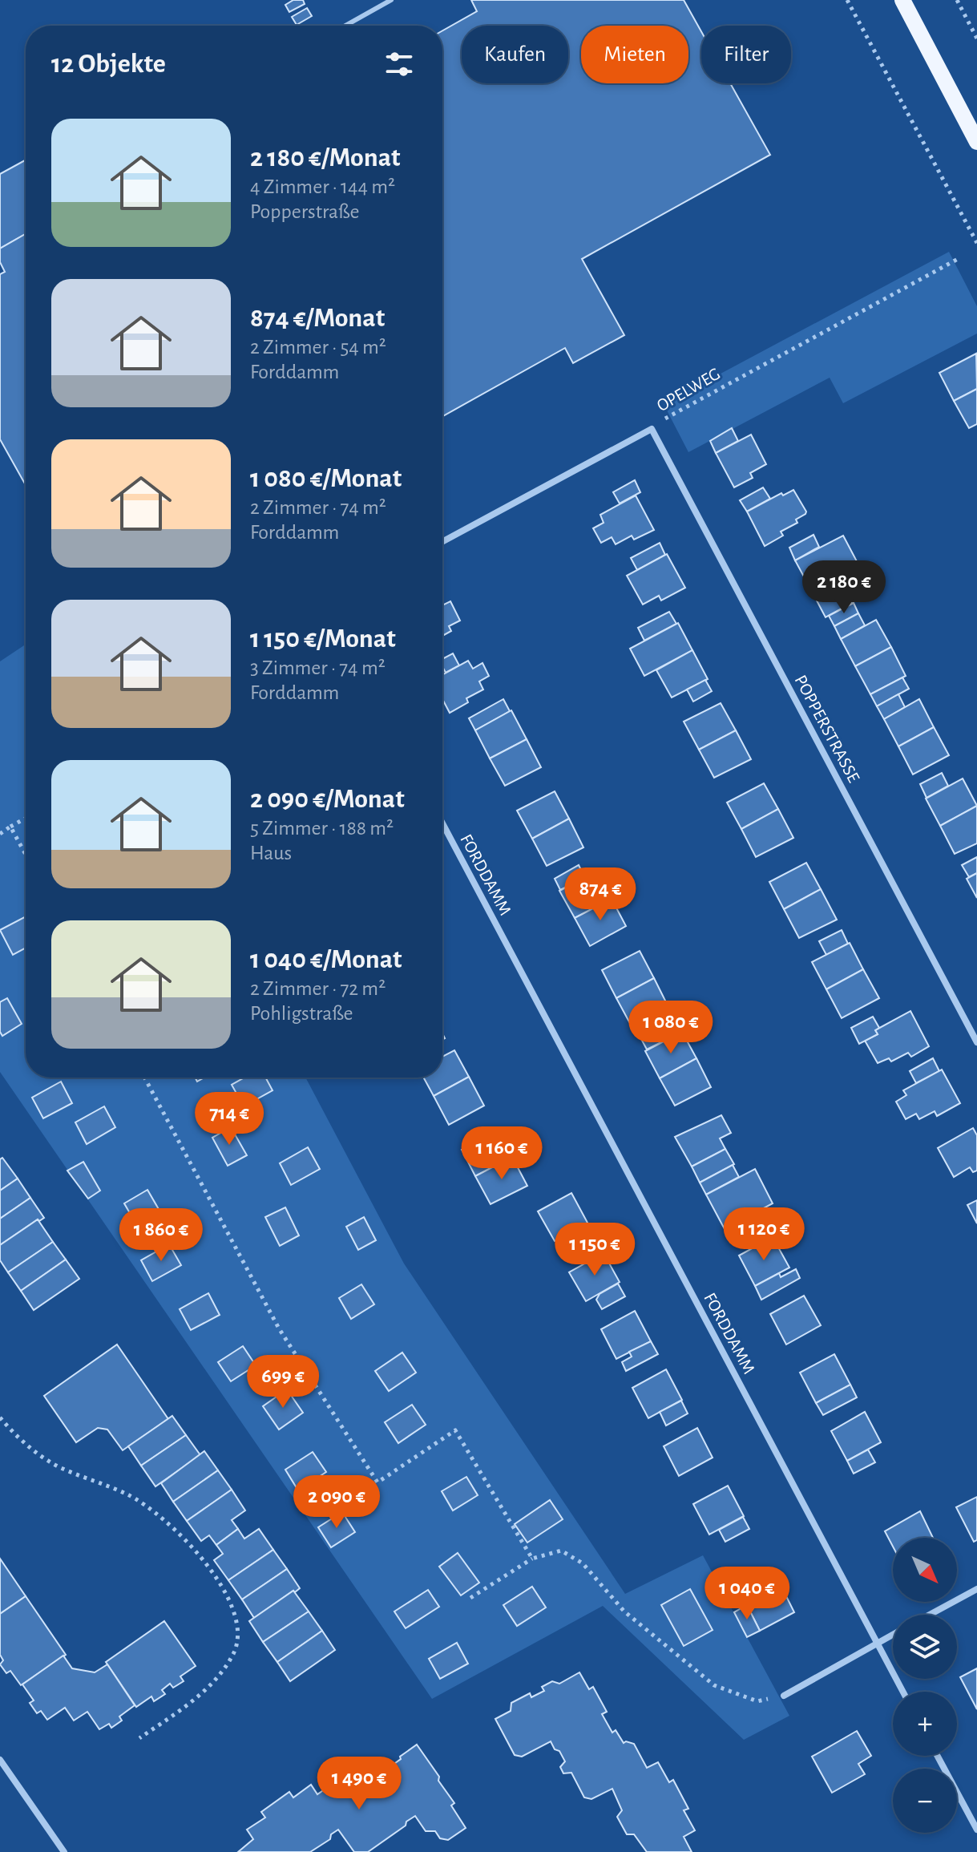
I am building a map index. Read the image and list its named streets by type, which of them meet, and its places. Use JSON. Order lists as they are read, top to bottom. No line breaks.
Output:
{"streets":{"street":["OPELWEG","POPPERSTRASSE","FORDDAMM"]},"crossings":[["OPELWEG","POPPERSTRASSE"]],"north":"bottom right","page":{"chip":["Kaufen","Mieten","Filter"],"heading":"12 Objekte","list":[{"name":"2 180 €/Monat","note":"4 Zimmer · 144 m² · Popperstraße"},{"name":"874 €/Monat","note":"2 Zimmer · 54 m² · Forddamm"},{"name":"1 080 €/Monat","note":"2 Zimmer · 74 m² · Forddamm"},{"name":"1 150 €/Monat","note":"3 Zimmer · 74 m² · Forddamm"},{"name":"2 090 €/Monat","note":"5 Zimmer · 188 m² · Haus"},{"name":"1 040 €/Monat","note":"2 Zimmer · 72 m² · Pohligstraße"}],"price":["2 180 €","874 €","1 080 €","714 €","1 160 €","1 120 €","1 860 €","1 150 €","699 €","2 090 €","1 040 €","1 490 €"],"map_buttons":["+","−"]}}
